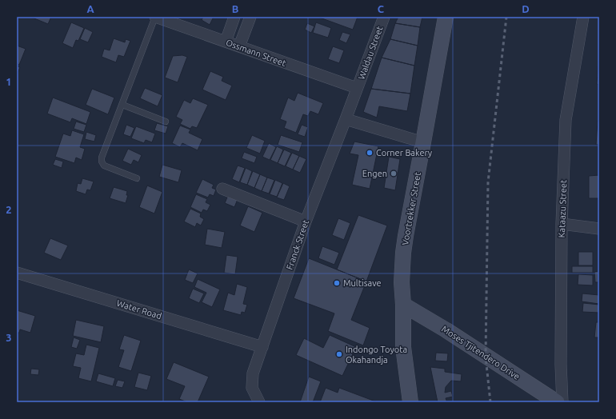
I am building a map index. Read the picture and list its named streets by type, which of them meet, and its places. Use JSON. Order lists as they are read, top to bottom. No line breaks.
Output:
{"streets":{"main road":["Voortrekker Street","Moses Tjitendero Drive"],"street":["Ossmann Street","Waldau Street","Kataazu Street","Franck Street","Water Road"]},"crossings":[["Ossmann Street","Waldau Street"],["Ossmann Street","Franck Street"],["Waldau Street","Franck Street"],["Voortrekker Street","Moses Tjitendero Drive"],["Franck Street","Water Road"]],"places":["Corner Bakery","Engen","Multisave","Indongo Toyota Okahandja"],"grid":{"columns":["A","B","C","D"],"rows":["1","2","3"]}}
